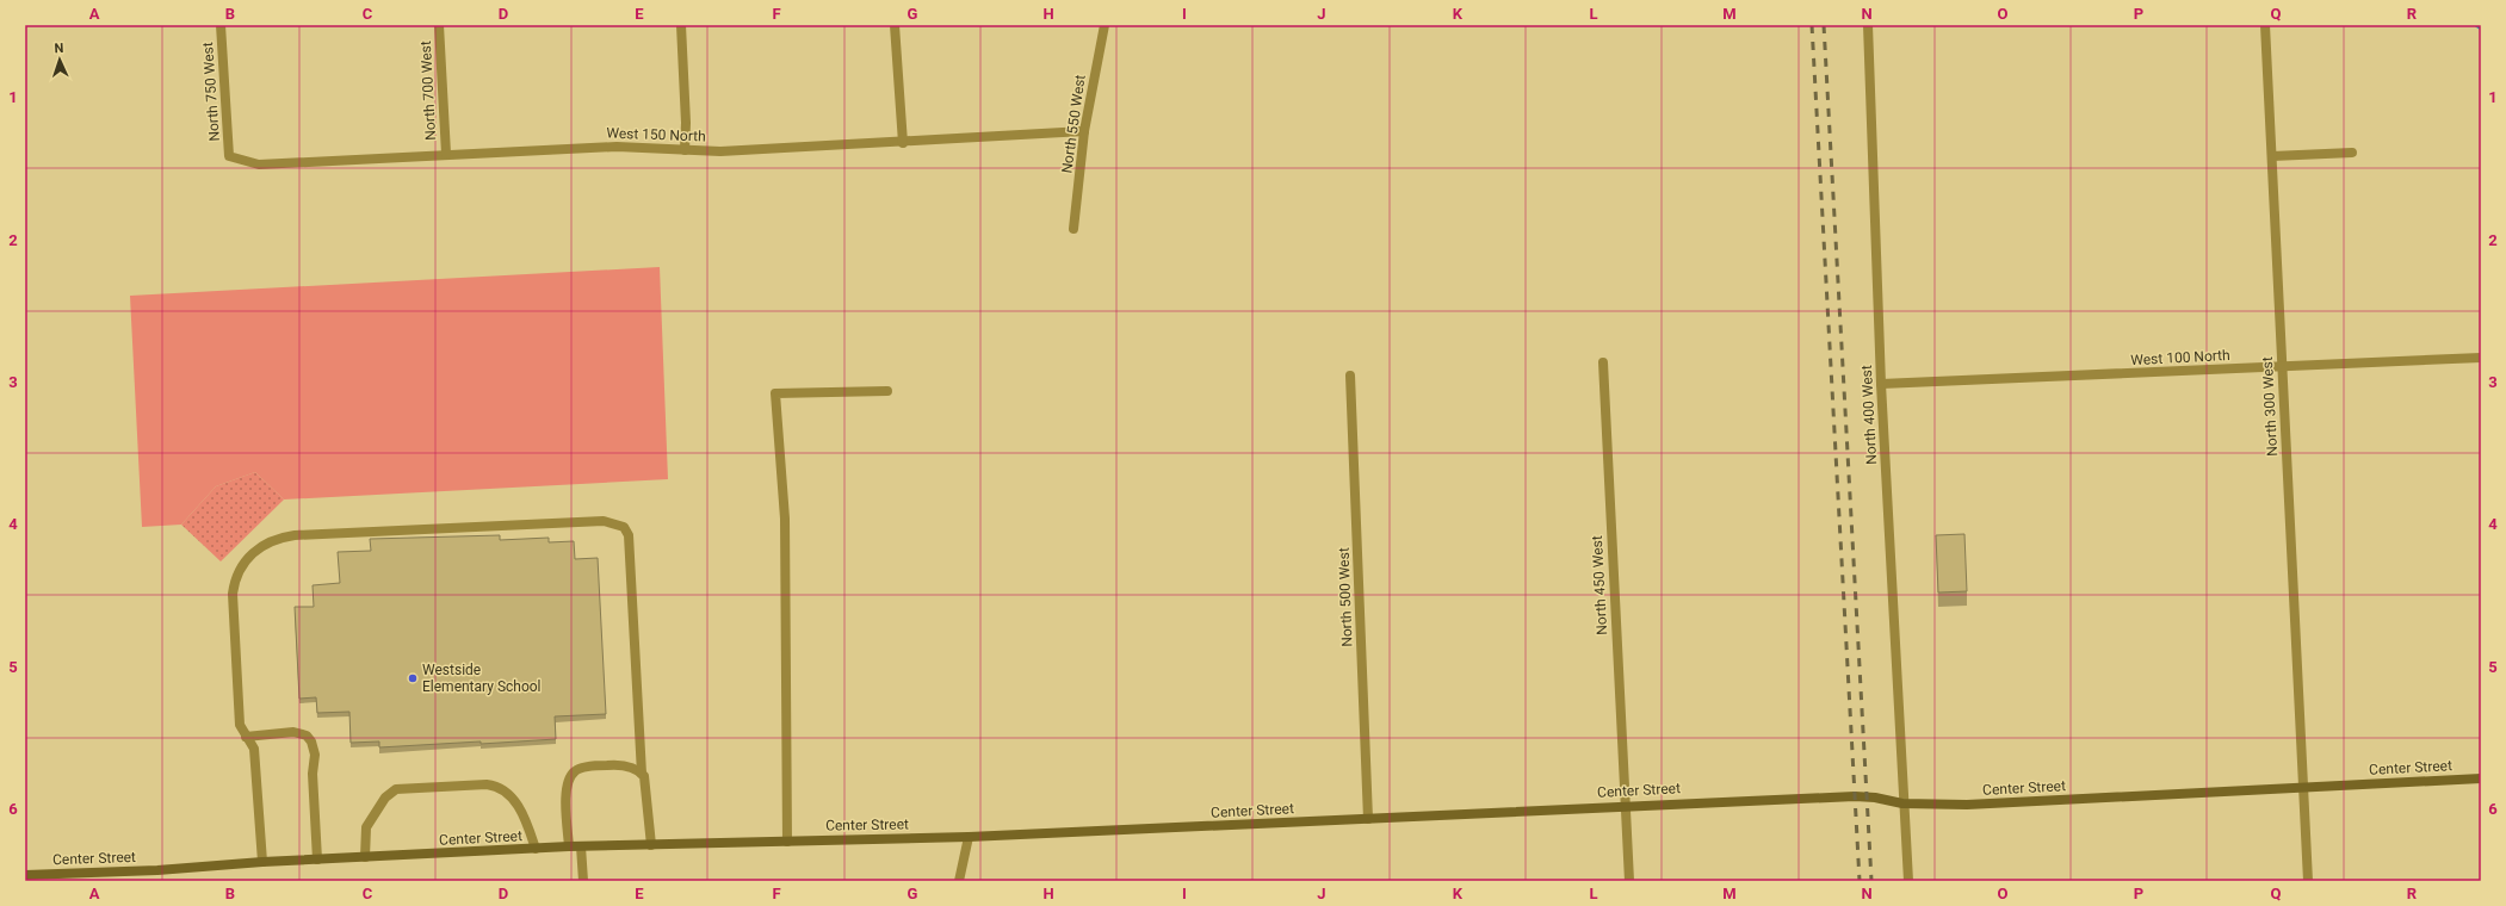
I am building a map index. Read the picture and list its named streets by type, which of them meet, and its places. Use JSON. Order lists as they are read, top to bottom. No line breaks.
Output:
{"streets":{"street":["North 700 West","North 750 West","North 550 West","West 150 North","West 100 North","North 300 West","North 400 West","North 450 West","North 500 West","Center Street"]},"crossings":[["North 700 West","West 150 North"],["North 750 West","West 150 North"],["North 550 West","West 150 North"],["West 100 North","North 300 West"],["West 100 North","North 400 West"],["North 300 West","Center Street"],["North 400 West","Center Street"],["North 450 West","Center Street"],["North 500 West","Center Street"]],"places":["Westside Elementary School"],"north":"top","grid":{"columns":["A","B","C","D","E","F","G","H","I","J","K","L","M","N","O","P","Q","R"],"rows":["1","2","3","4","5","6"]}}
